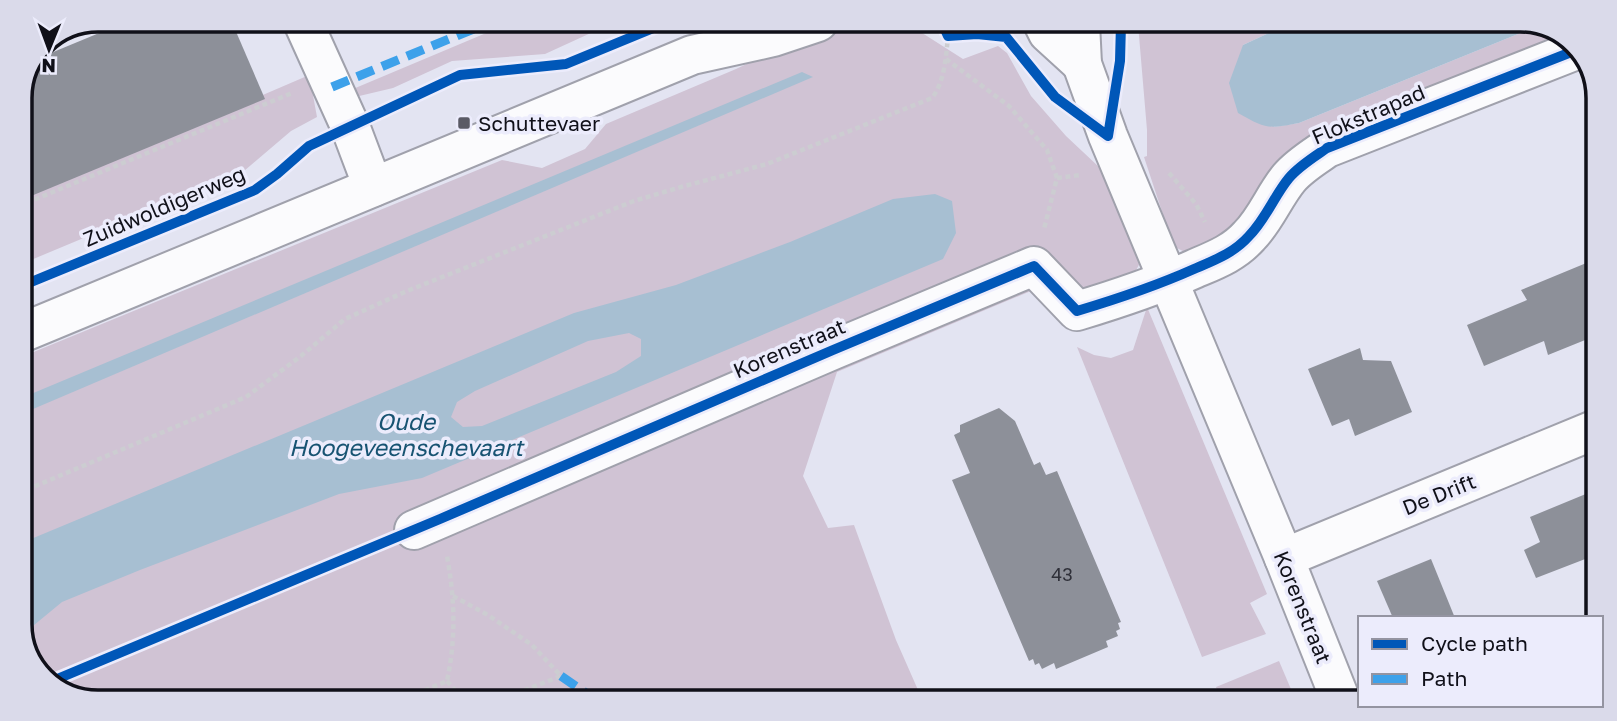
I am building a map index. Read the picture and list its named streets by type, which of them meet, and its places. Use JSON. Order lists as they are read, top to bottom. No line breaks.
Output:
{"streets":{"street":["Flokstrapad","Korenstraat","De Drift"],"cycle path":["Zuidwoldigerweg"]},"crossings":[["Flokstrapad","Korenstraat"],["Korenstraat","De Drift"]],"water":["Oude Hoogeveenschevaart"],"places":{"transit":["Schuttevaer"]},"house_numbers":["43"],"legend":["Cycle path","Path"],"north":"bottom"}
